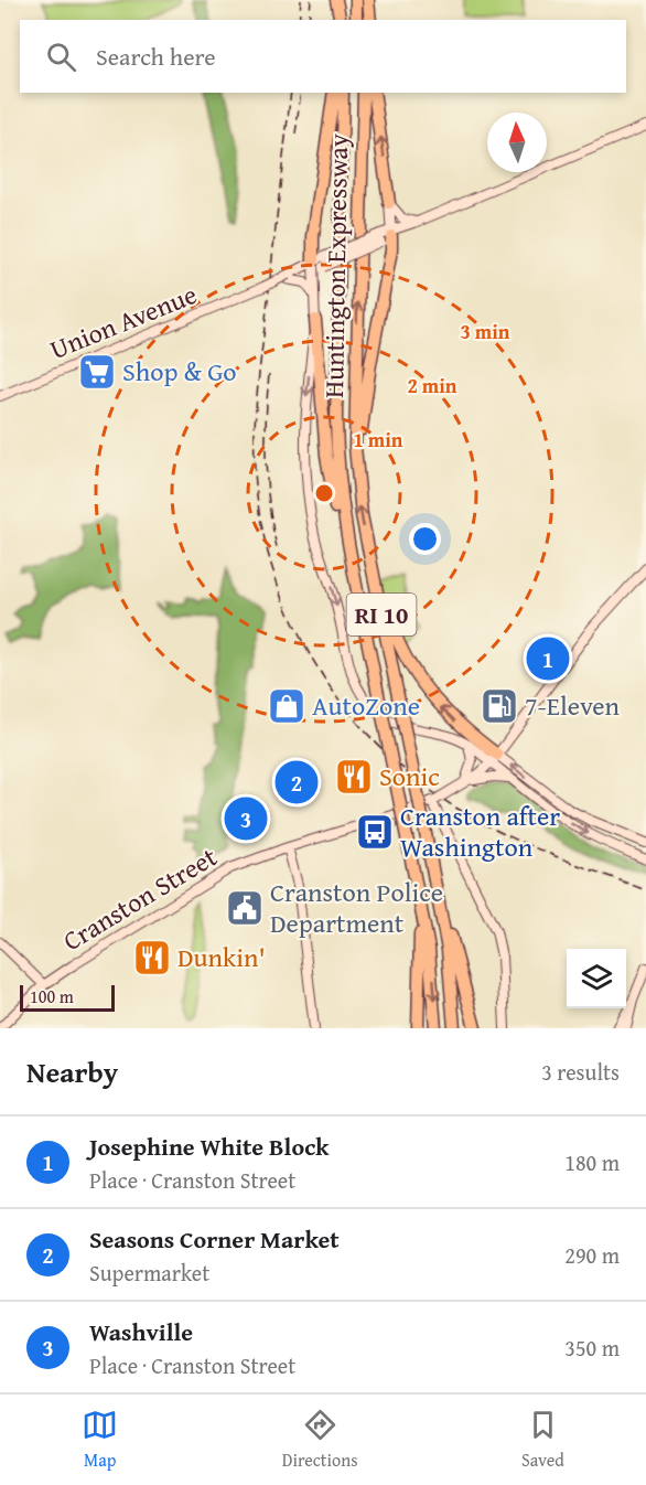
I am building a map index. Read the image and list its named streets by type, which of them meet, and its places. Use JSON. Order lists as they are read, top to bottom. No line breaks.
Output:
{"streets":{"highway":["Huntington Expressway","RI 10"],"main road":["Union Avenue","Cranston Street"]},"places":{"supermarket":["Shop & Go"],"shop":["AutoZone"],"fuel station":["7-Eleven"],"restaurant":["Sonic","Dunkin'"],"bus stop":["Cranston after Washington"],"public building":["Cranston Police Department"]},"scale_bar":"100 m","north":"top","page":{"search":"Search here","pins":["1","2","3"],"scale":"100 m","heading":["Nearby","3 results"],"list":[{"mark":"1","name":"Josephine White Block","note":"Place · Cranston Street","value":"180 m"},{"mark":"2","name":"Seasons Corner Market","note":"Supermarket","value":"290 m"},{"mark":"3","name":"Washville","note":"Place · Cranston Street","value":"350 m"}],"nav":["Map","Directions","Saved"]},"rings":["3 min","2 min","1 min"]}
